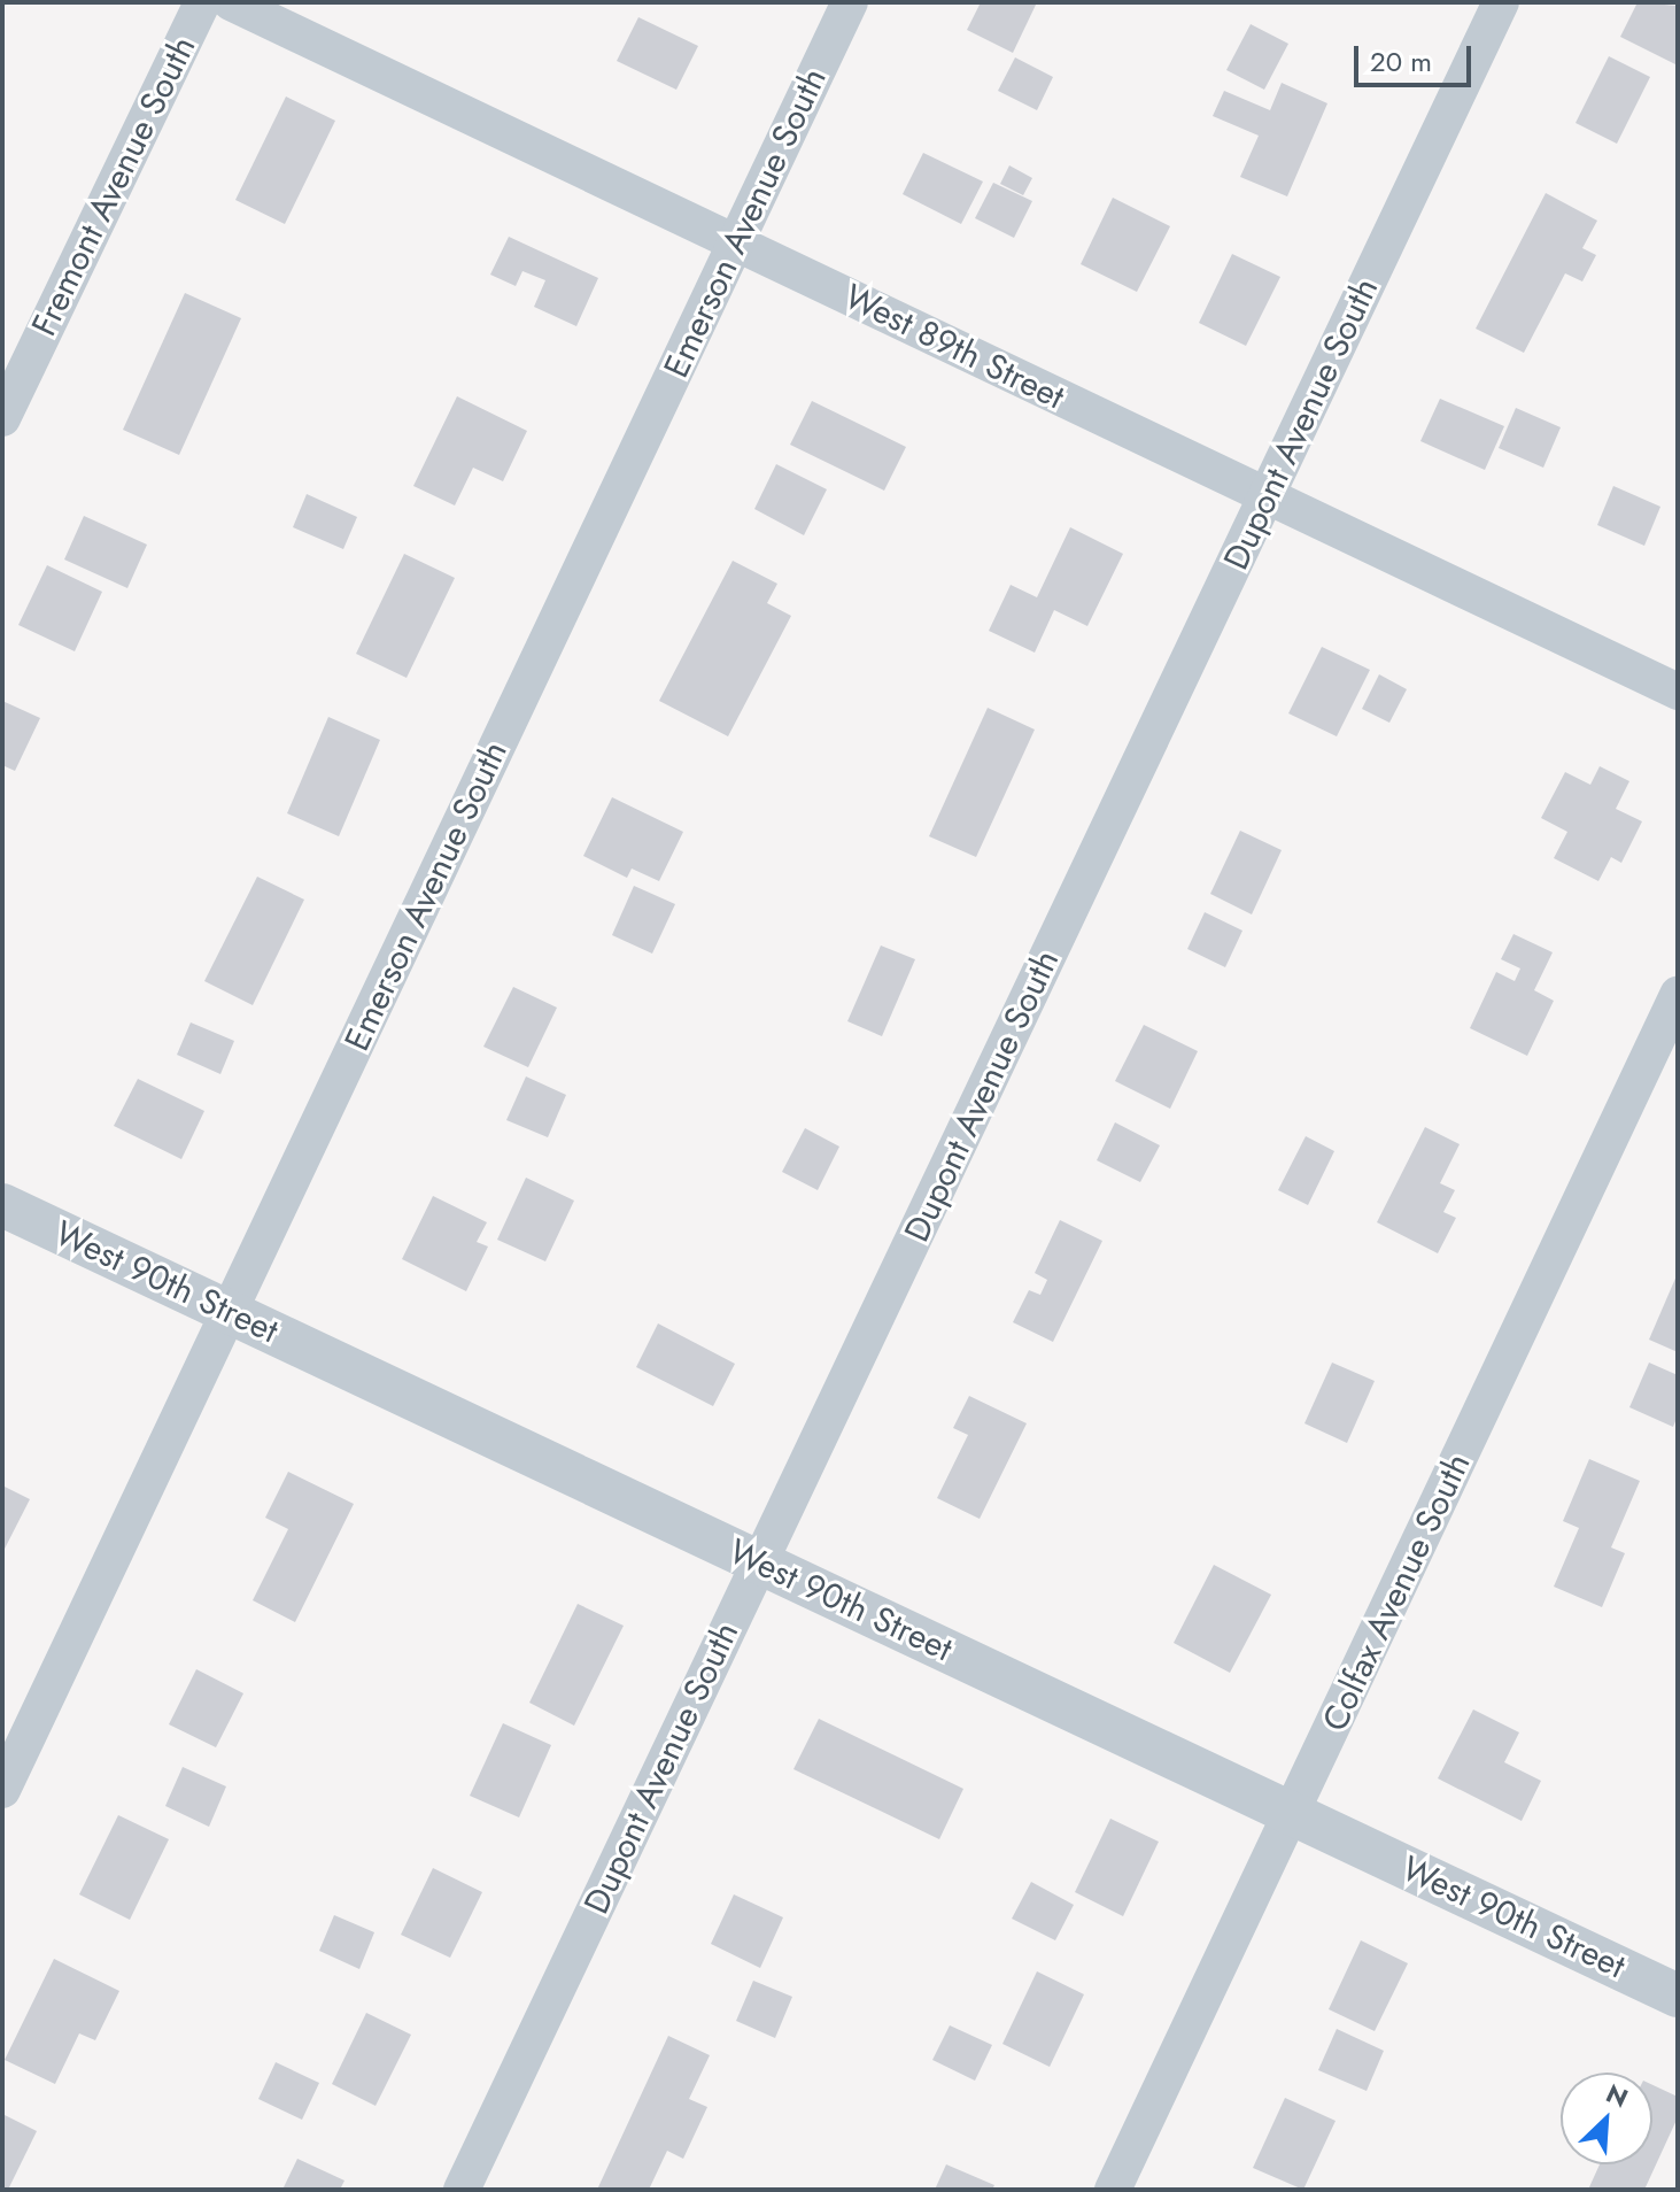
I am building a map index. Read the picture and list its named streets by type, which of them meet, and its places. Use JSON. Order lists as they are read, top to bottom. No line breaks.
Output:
{"streets":{"street":["Fremont Avenue South","Emerson Avenue South","West 89th Street","Dupont Avenue South","West 90th Street","Colfax Avenue South"]},"crossings":[["Emerson Avenue South","West 89th Street"],["Emerson Avenue South","West 90th Street"],["West 89th Street","Dupont Avenue South"],["Dupont Avenue South","West 90th Street"],["West 90th Street","Colfax Avenue South"]],"scale_bar":"20 m","north":"top right"}
